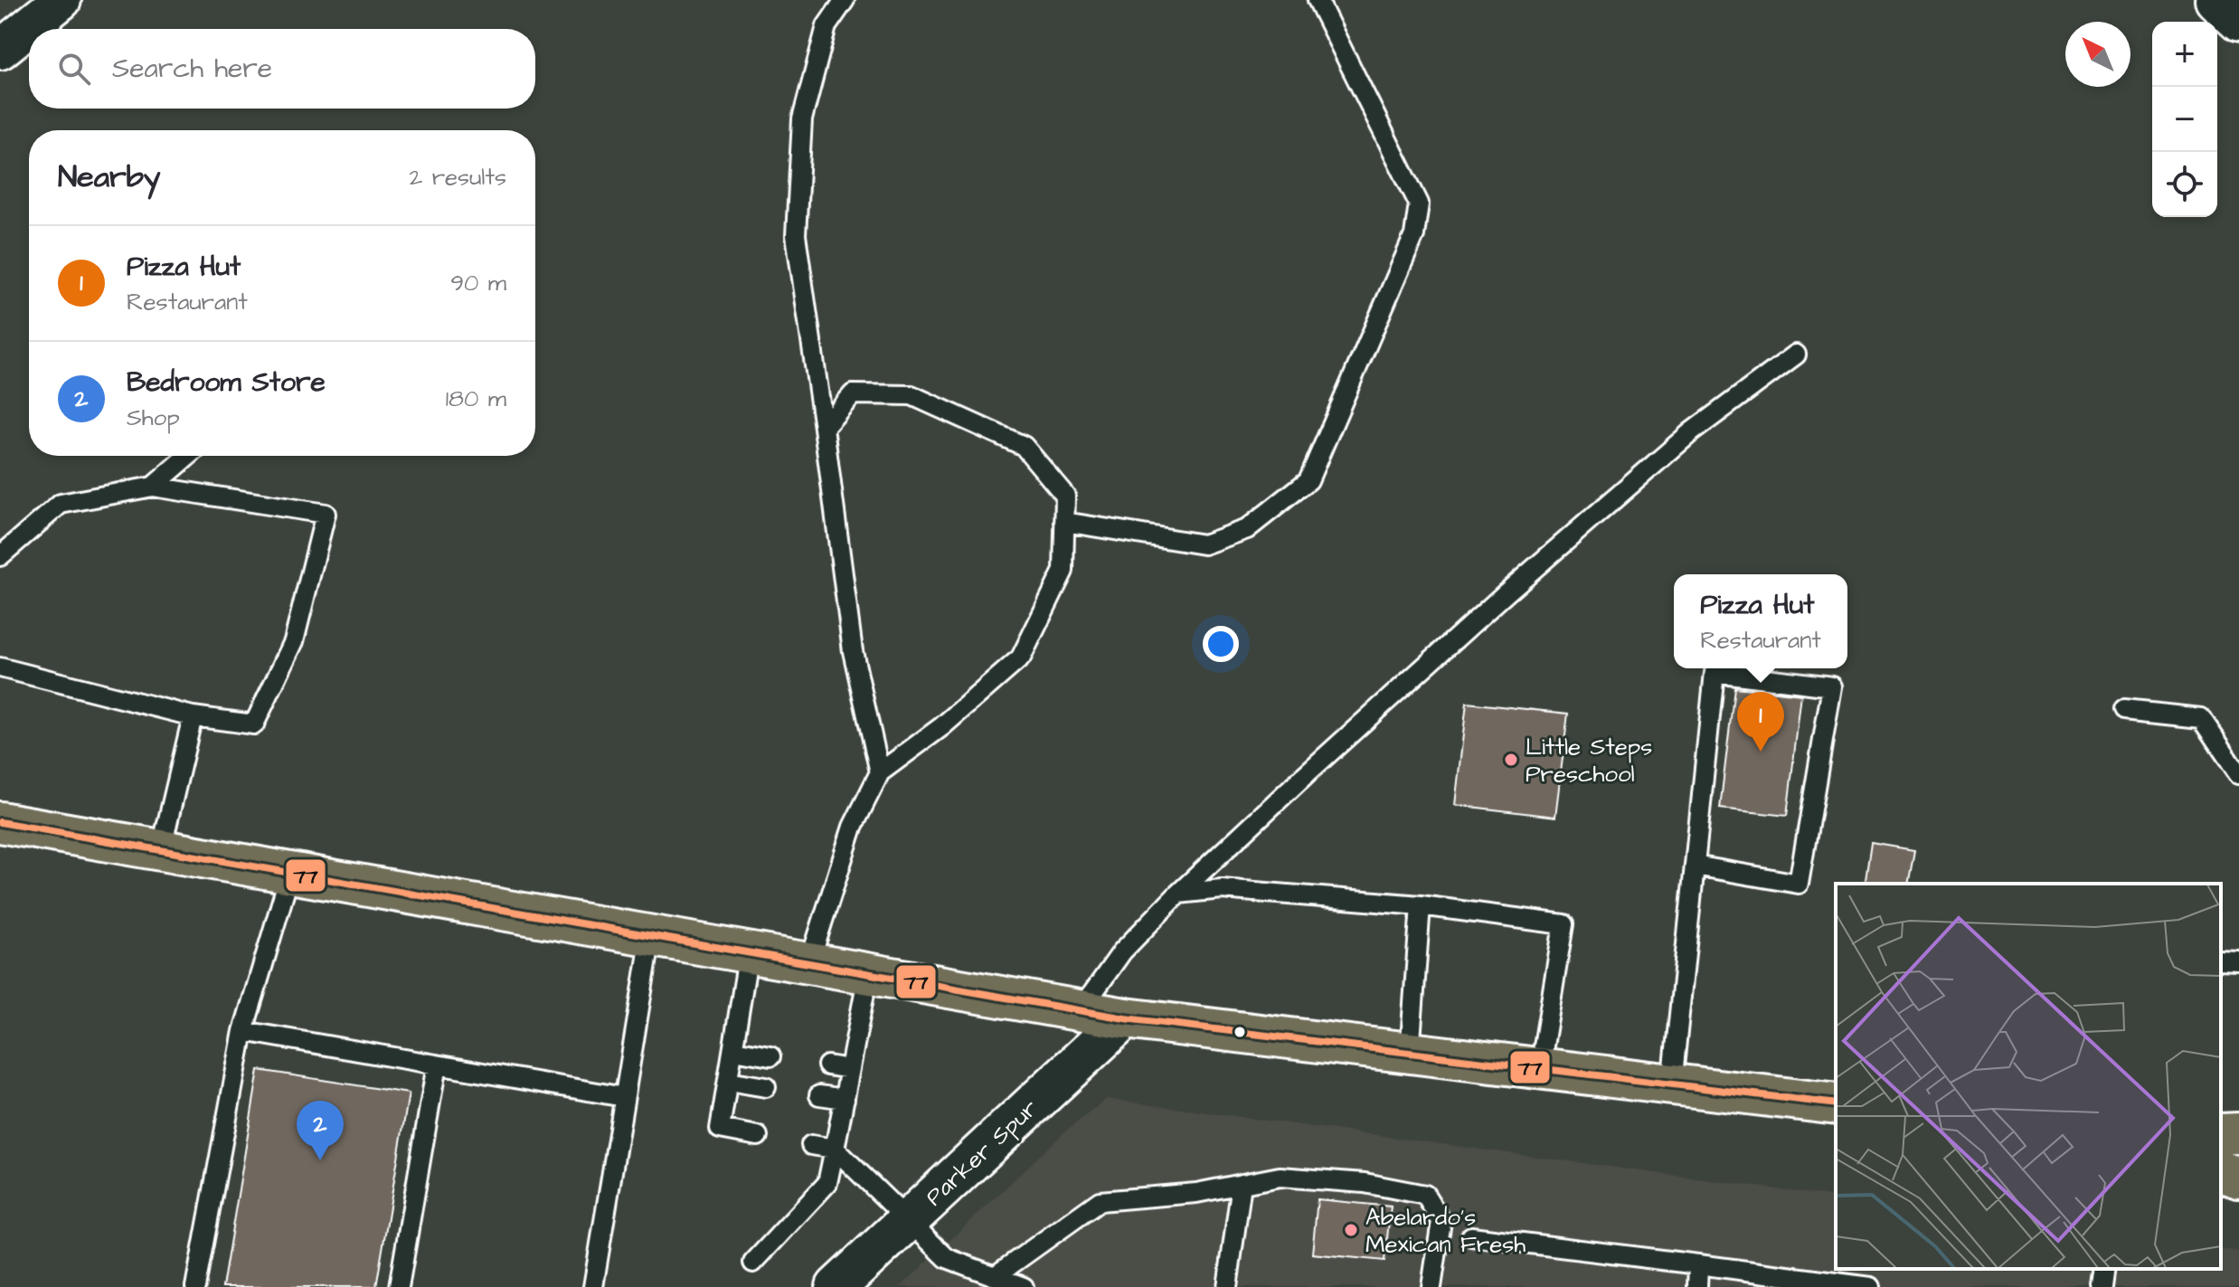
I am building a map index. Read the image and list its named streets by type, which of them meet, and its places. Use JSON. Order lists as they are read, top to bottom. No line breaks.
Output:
{"streets":{"street":["Parker Spur"]},"places":["Little Steps Preschool","Abelardo’s Mexican Fresh"],"lines":["transit line 77"],"north":"top left","page":{"map_buttons":["+","−"],"search":"Search here","heading":["Nearby","2 results"],"list":[{"mark":"1","name":"Pizza Hut","note":"Restaurant","value":"90 m"},{"mark":"2","name":"Bedroom Store","note":"Shop","value":"180 m"}],"popup":["Pizza Hut","Restaurant"],"pins":["1","2"]}}
